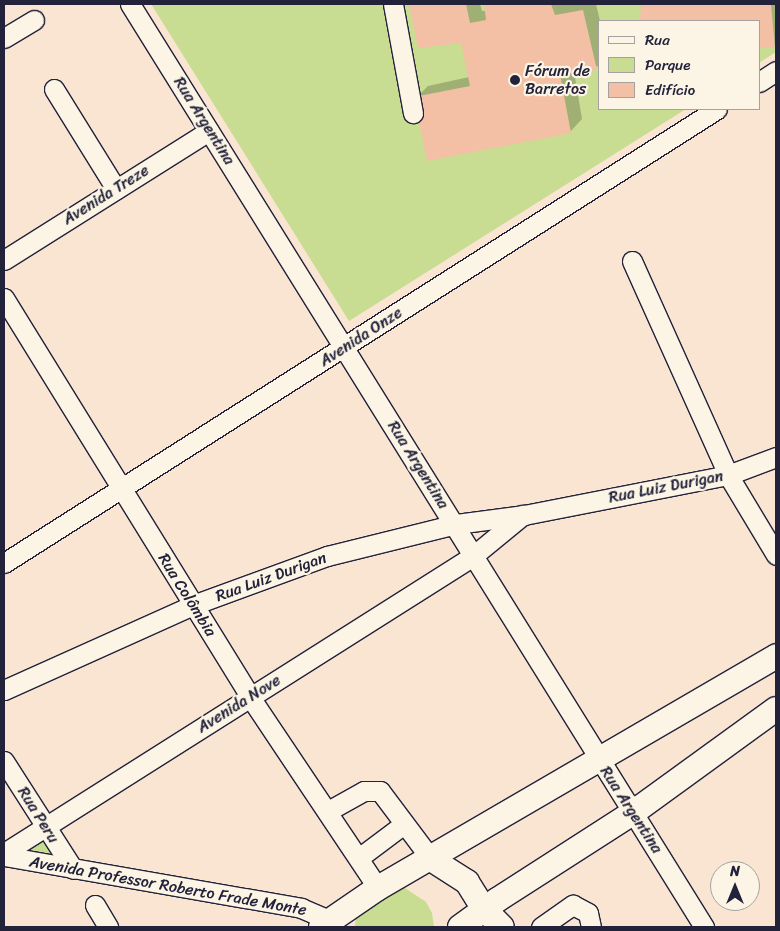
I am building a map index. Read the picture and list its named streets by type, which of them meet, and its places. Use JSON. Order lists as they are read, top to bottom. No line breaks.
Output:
{"streets":{"street":["Rua Argentina","Avenida Treze","Avenida Onze","Rua Luiz Durigan","Rua Colômbia","Avenida Nove","Rua Peru","Avenida Professor Roberto Frade Monte"]},"crossings":[["Rua Argentina","Avenida Treze"],["Rua Argentina","Avenida Onze"],["Rua Argentina","Rua Luiz Durigan"],["Rua Argentina","Avenida Nove"],["Avenida Onze","Rua Colômbia"],["Rua Luiz Durigan","Rua Colômbia"],["Rua Luiz Durigan","Avenida Nove"],["Rua Colômbia","Avenida Nove"],["Avenida Nove","Rua Peru"],["Avenida Nove","Avenida Professor Roberto Frade Monte"],["Rua Peru","Avenida Professor Roberto Frade Monte"]],"places":["Fórum de Barretos"],"legend":["Rua","Parque","Edifício"],"north":"top"}
